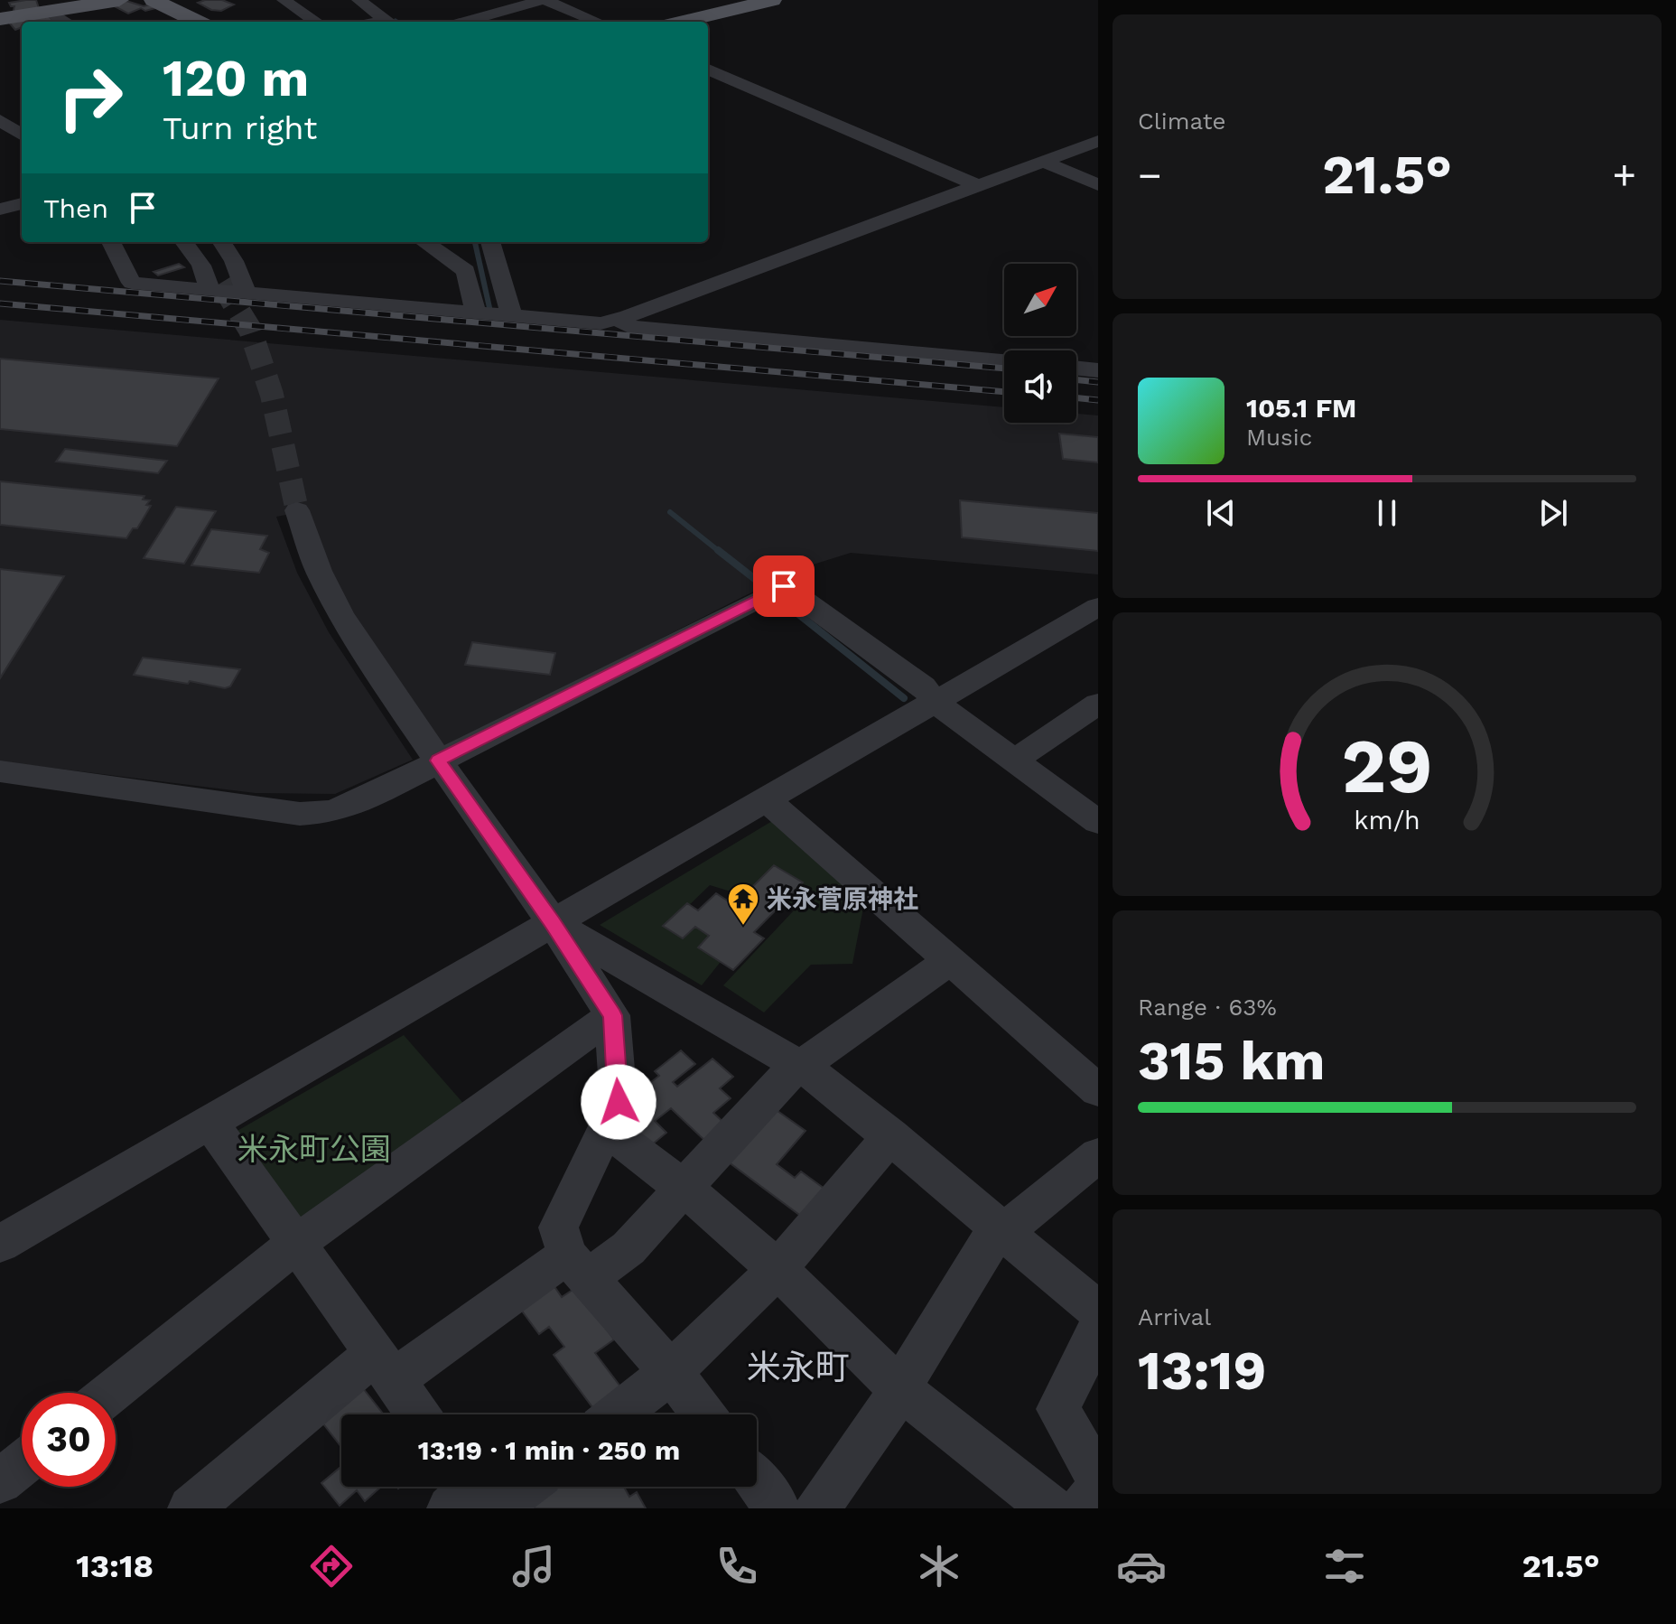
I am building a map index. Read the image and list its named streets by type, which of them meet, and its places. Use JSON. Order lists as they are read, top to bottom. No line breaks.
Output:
{"districts":["米永町"],"parks":["米永町公園"],"places":{"temple":["米永菅原神社"]},"north":"top right","page":{"tile":["Climate",["Range · 63%","315 km"],["Arrival","13:19"]],"turn":["120 m","Turn right"],"heat":["−","21.5°","+"],"then":"Then","song":["105.1 FM","Music"],"limit":"30","trip":"13:19 · 1 min · 250 m","tabs":["13:18","21.5°"],"gauge":["29","km/h"]}}
